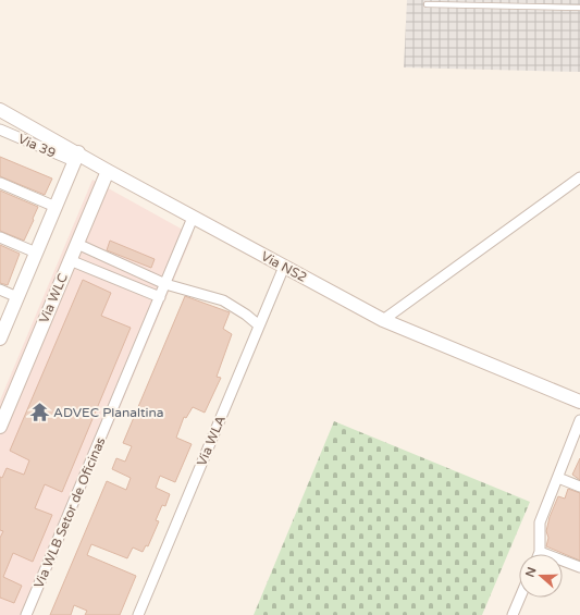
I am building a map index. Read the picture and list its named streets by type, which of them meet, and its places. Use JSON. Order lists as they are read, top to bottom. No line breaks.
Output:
{"streets":{"street":["Via 39","Via NS2","Via WLC","Via WLA","Via WLB Setor de Oficinas"]},"crossings":[["Via 39","Via NS2"],["Via NS2","Via WLC"],["Via NS2","Via WLA"],["Via NS2","Via WLB Setor de Oficinas"]],"places":{"temple":["ADVEC Planaltina"]},"north":"left"}
